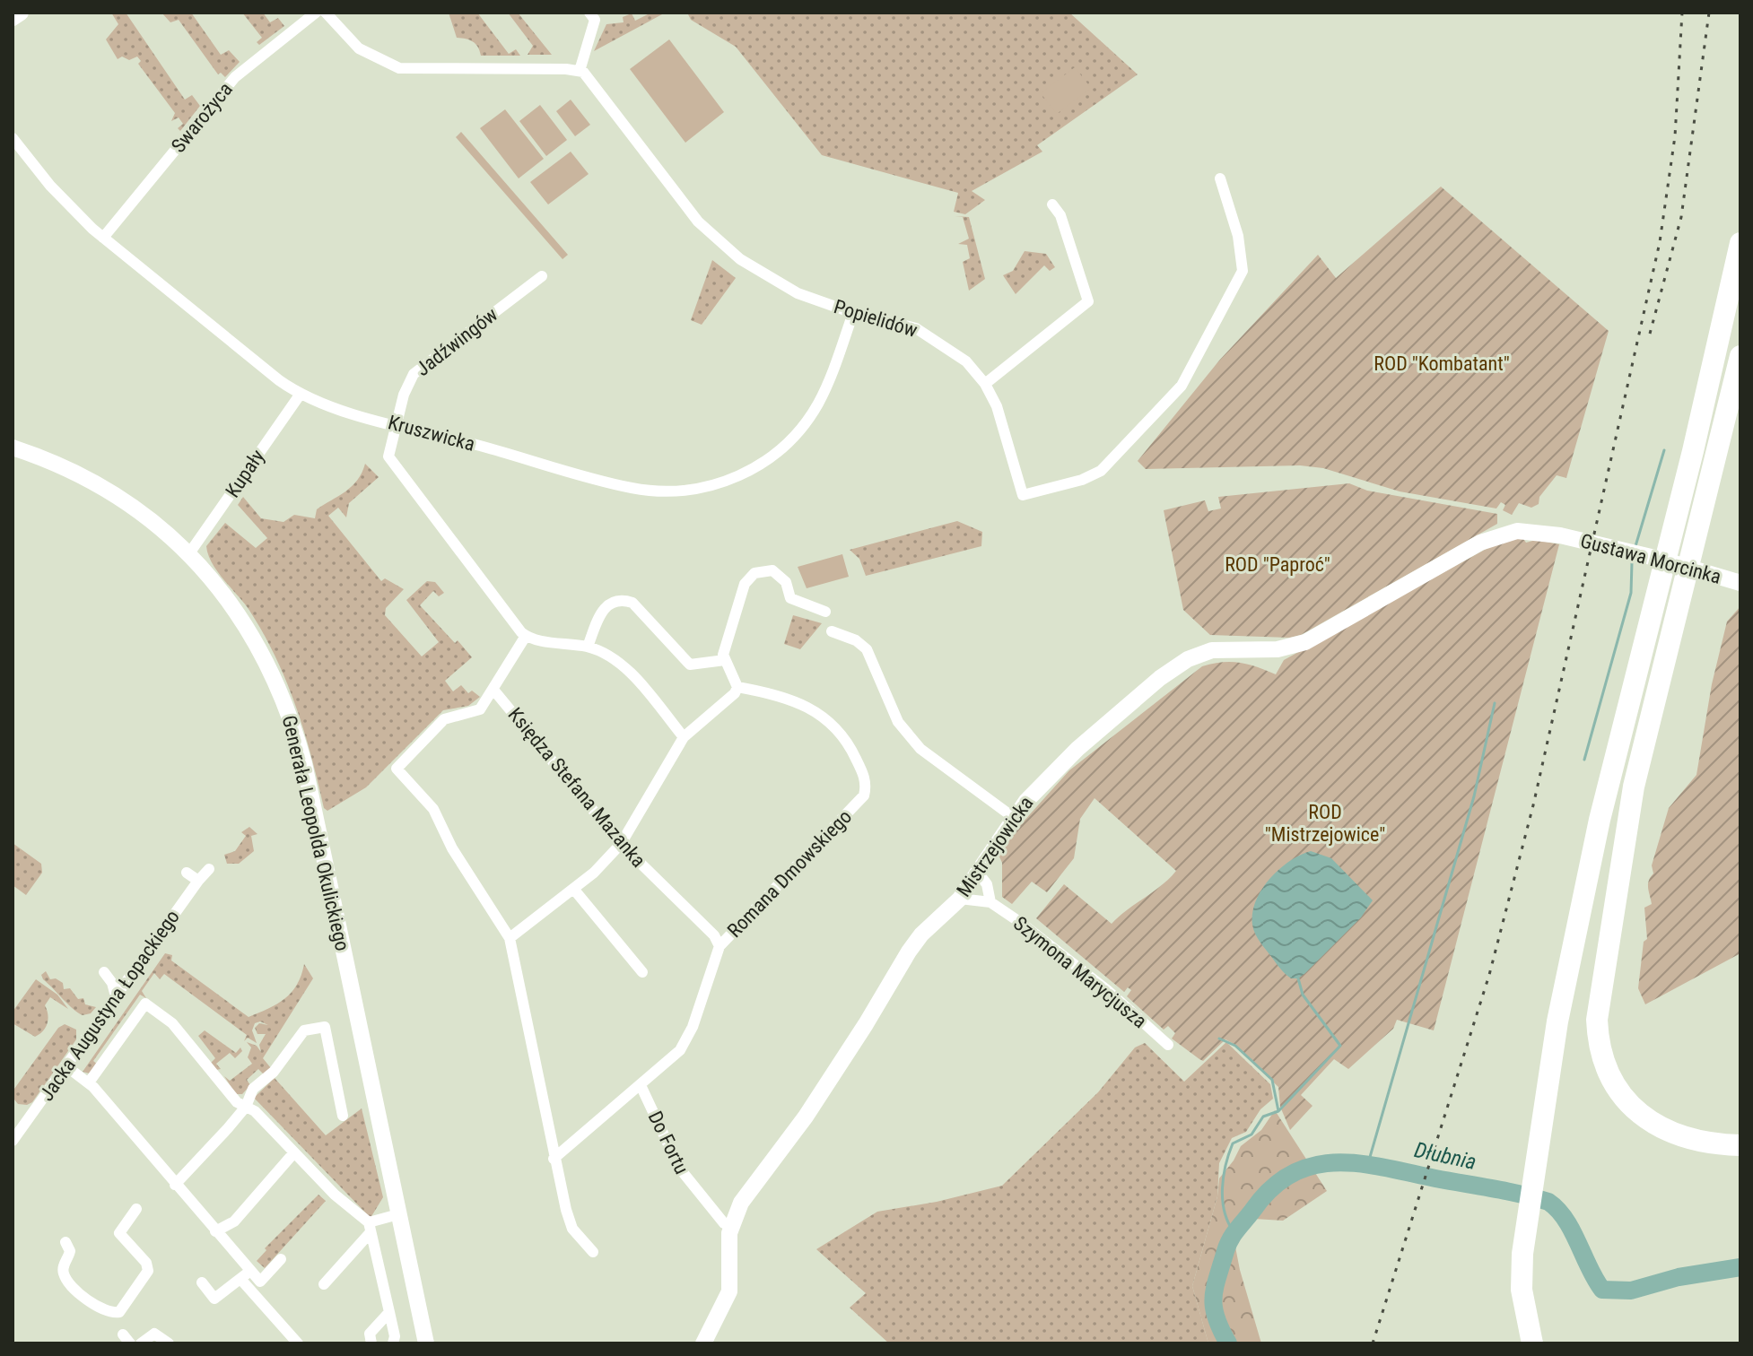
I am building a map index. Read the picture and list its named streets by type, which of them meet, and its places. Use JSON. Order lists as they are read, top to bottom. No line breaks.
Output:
{"streets":{"street":["Swarożyca","Popielidów","Jadźwingów","Kruszwicka","Kupały","Gustawa Morcinka","Księdza Stefana Mazanka","Generała Leopolda Okulickiego","Mistrzejowicka","Romana Dmowskiego","Szymona Marycjusza","Jacka Augustyna Łopackiego","Do Fortu"]},"crossings":[["Swarożyca","Kruszwicka"],["Popielidów","Kruszwicka"],["Jadźwingów","Kruszwicka"],["Kruszwicka","Kupały"],["Kupały","Generała Leopolda Okulickiego"],["Gustawa Morcinka","Mistrzejowicka"],["Księdza Stefana Mazanka","Romana Dmowskiego"],["Mistrzejowicka","Do Fortu"],["Romana Dmowskiego","Do Fortu"]],"water":["Dłubnia"],"parks":["ROD \"Kombatant\"","ROD \"Paproć\"","ROD \"Mistrzejowice\""]}
